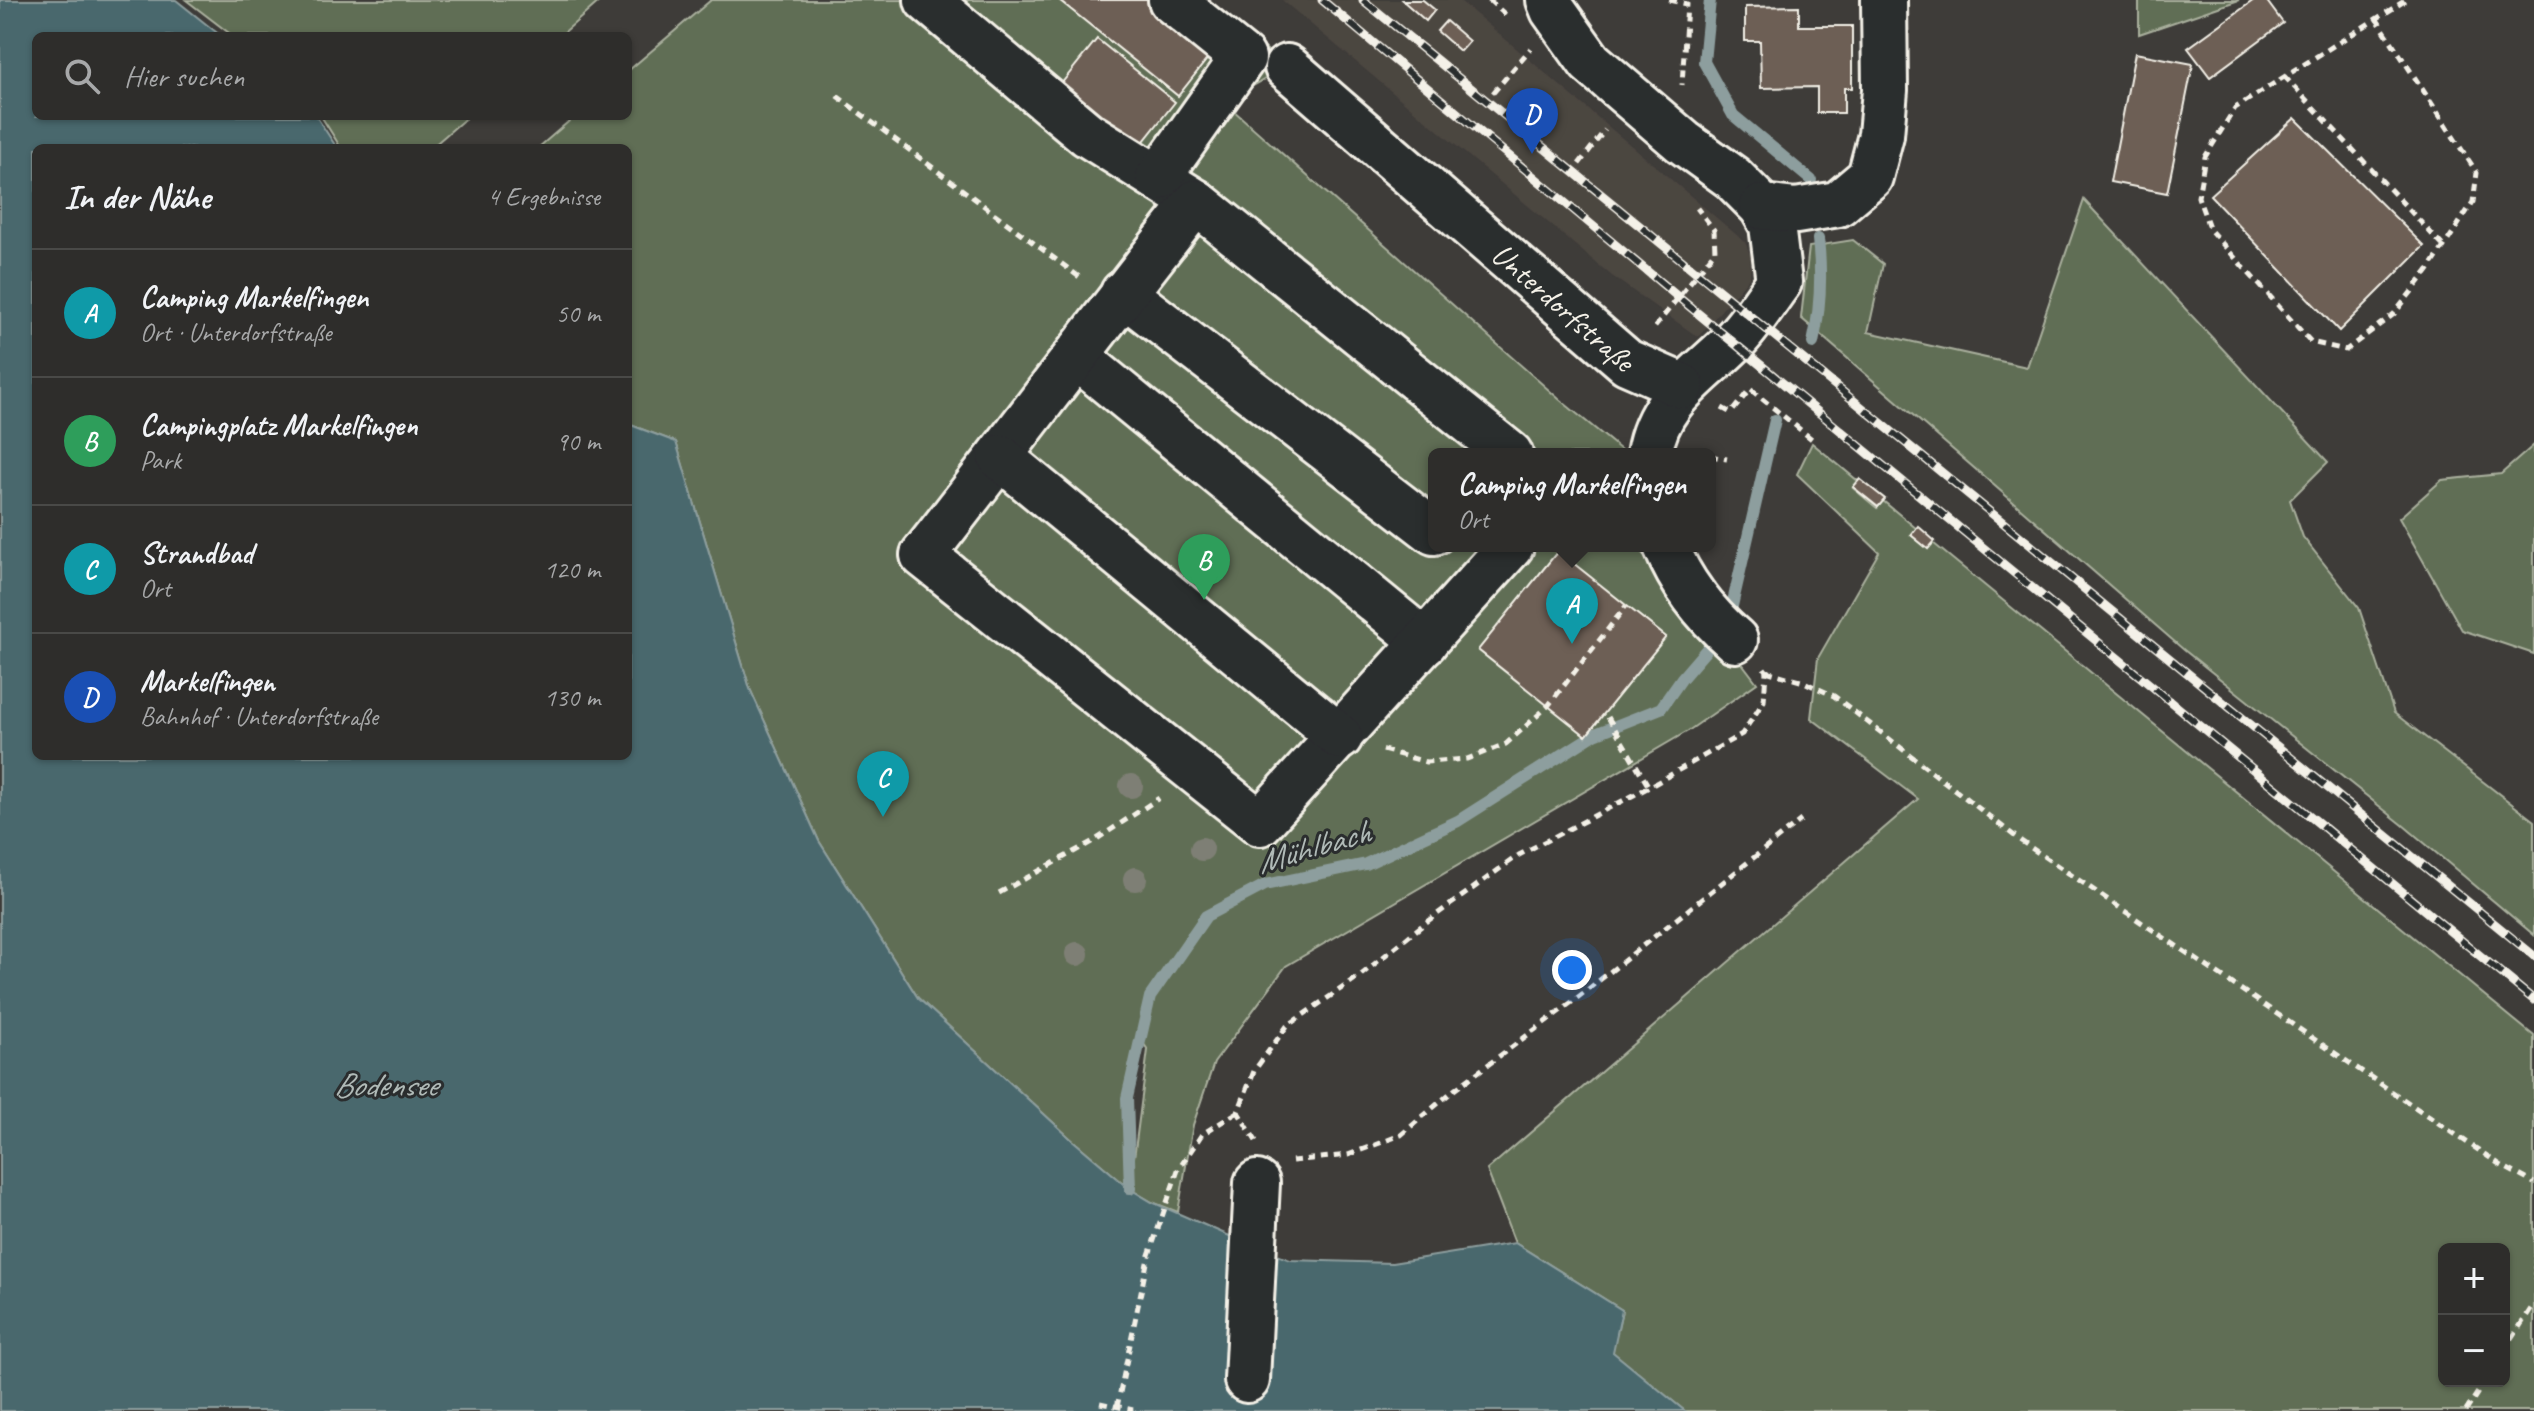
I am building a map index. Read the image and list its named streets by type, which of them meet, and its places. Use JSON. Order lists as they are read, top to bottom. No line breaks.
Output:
{"streets":{"street":["Unterdorfstraße"]},"water":["Mühlbach","Bodensee"],"page":{"search":"Hier suchen","pins":["D","B","A","C"],"heading":["In der Nähe","4 Ergebnisse"],"list":[{"mark":"A","name":"Camping Markelfingen","note":"Ort · Unterdorfstraße","value":"50 m"},{"mark":"B","name":"Campingplatz Markelfingen","note":"Park","value":"90 m"},{"mark":"C","name":"Strandbad","note":"Ort","value":"120 m"},{"mark":"D","name":"Markelfingen","note":"Bahnhof · Unterdorfstraße","value":"130 m"}],"popup":["Camping Markelfingen","Ort"],"map_buttons":["+","−"]}}
